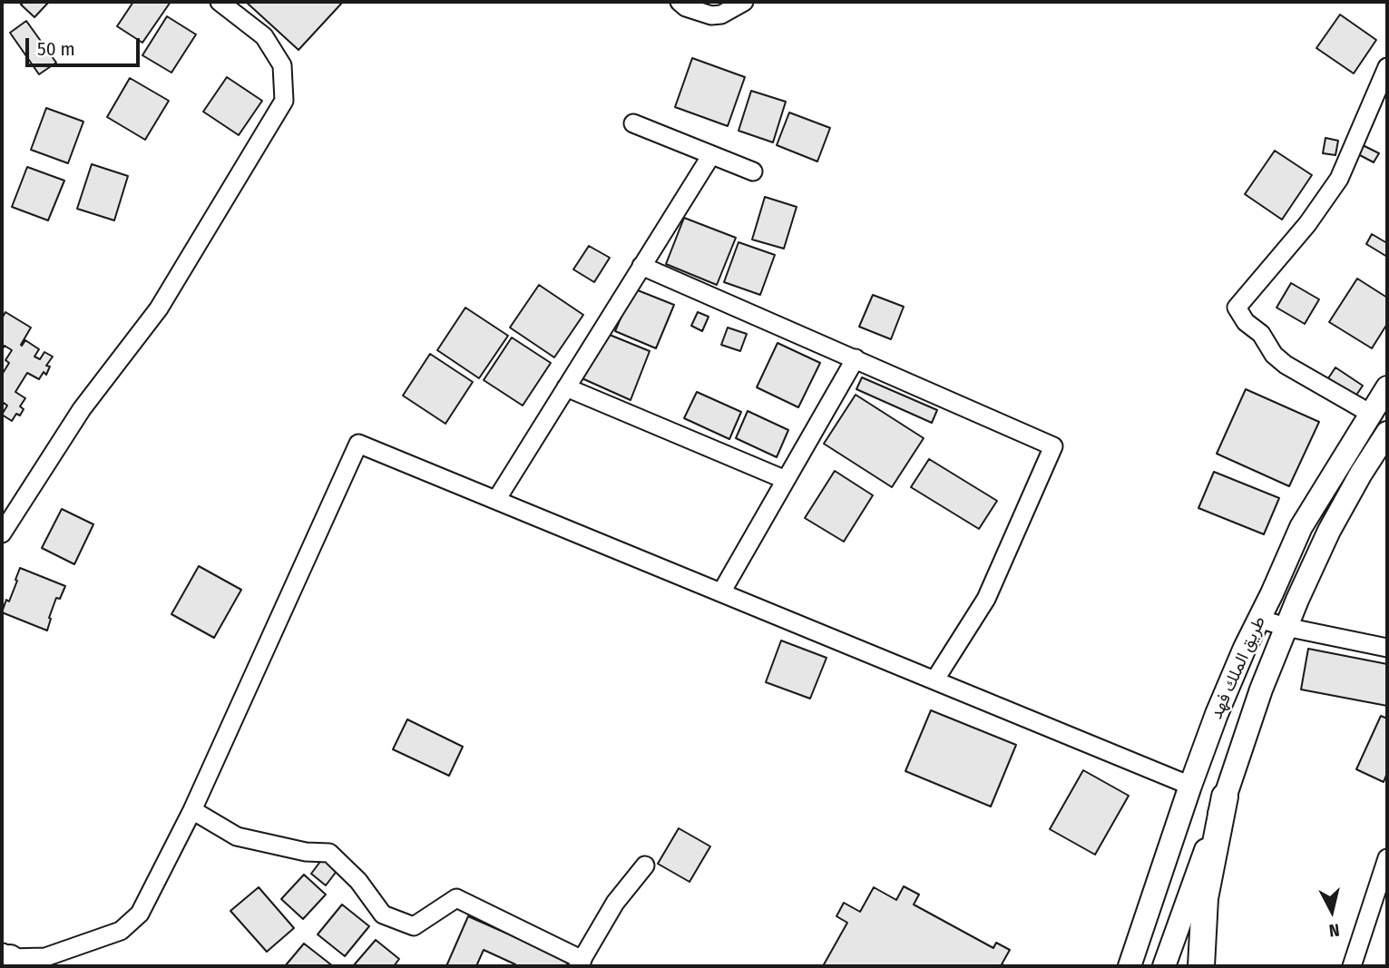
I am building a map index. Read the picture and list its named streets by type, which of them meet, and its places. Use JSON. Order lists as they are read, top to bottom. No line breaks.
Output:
{"streets":{"main road":["طريق الملك فهد"]},"scale_bar":"50 m","north":"bottom"}
